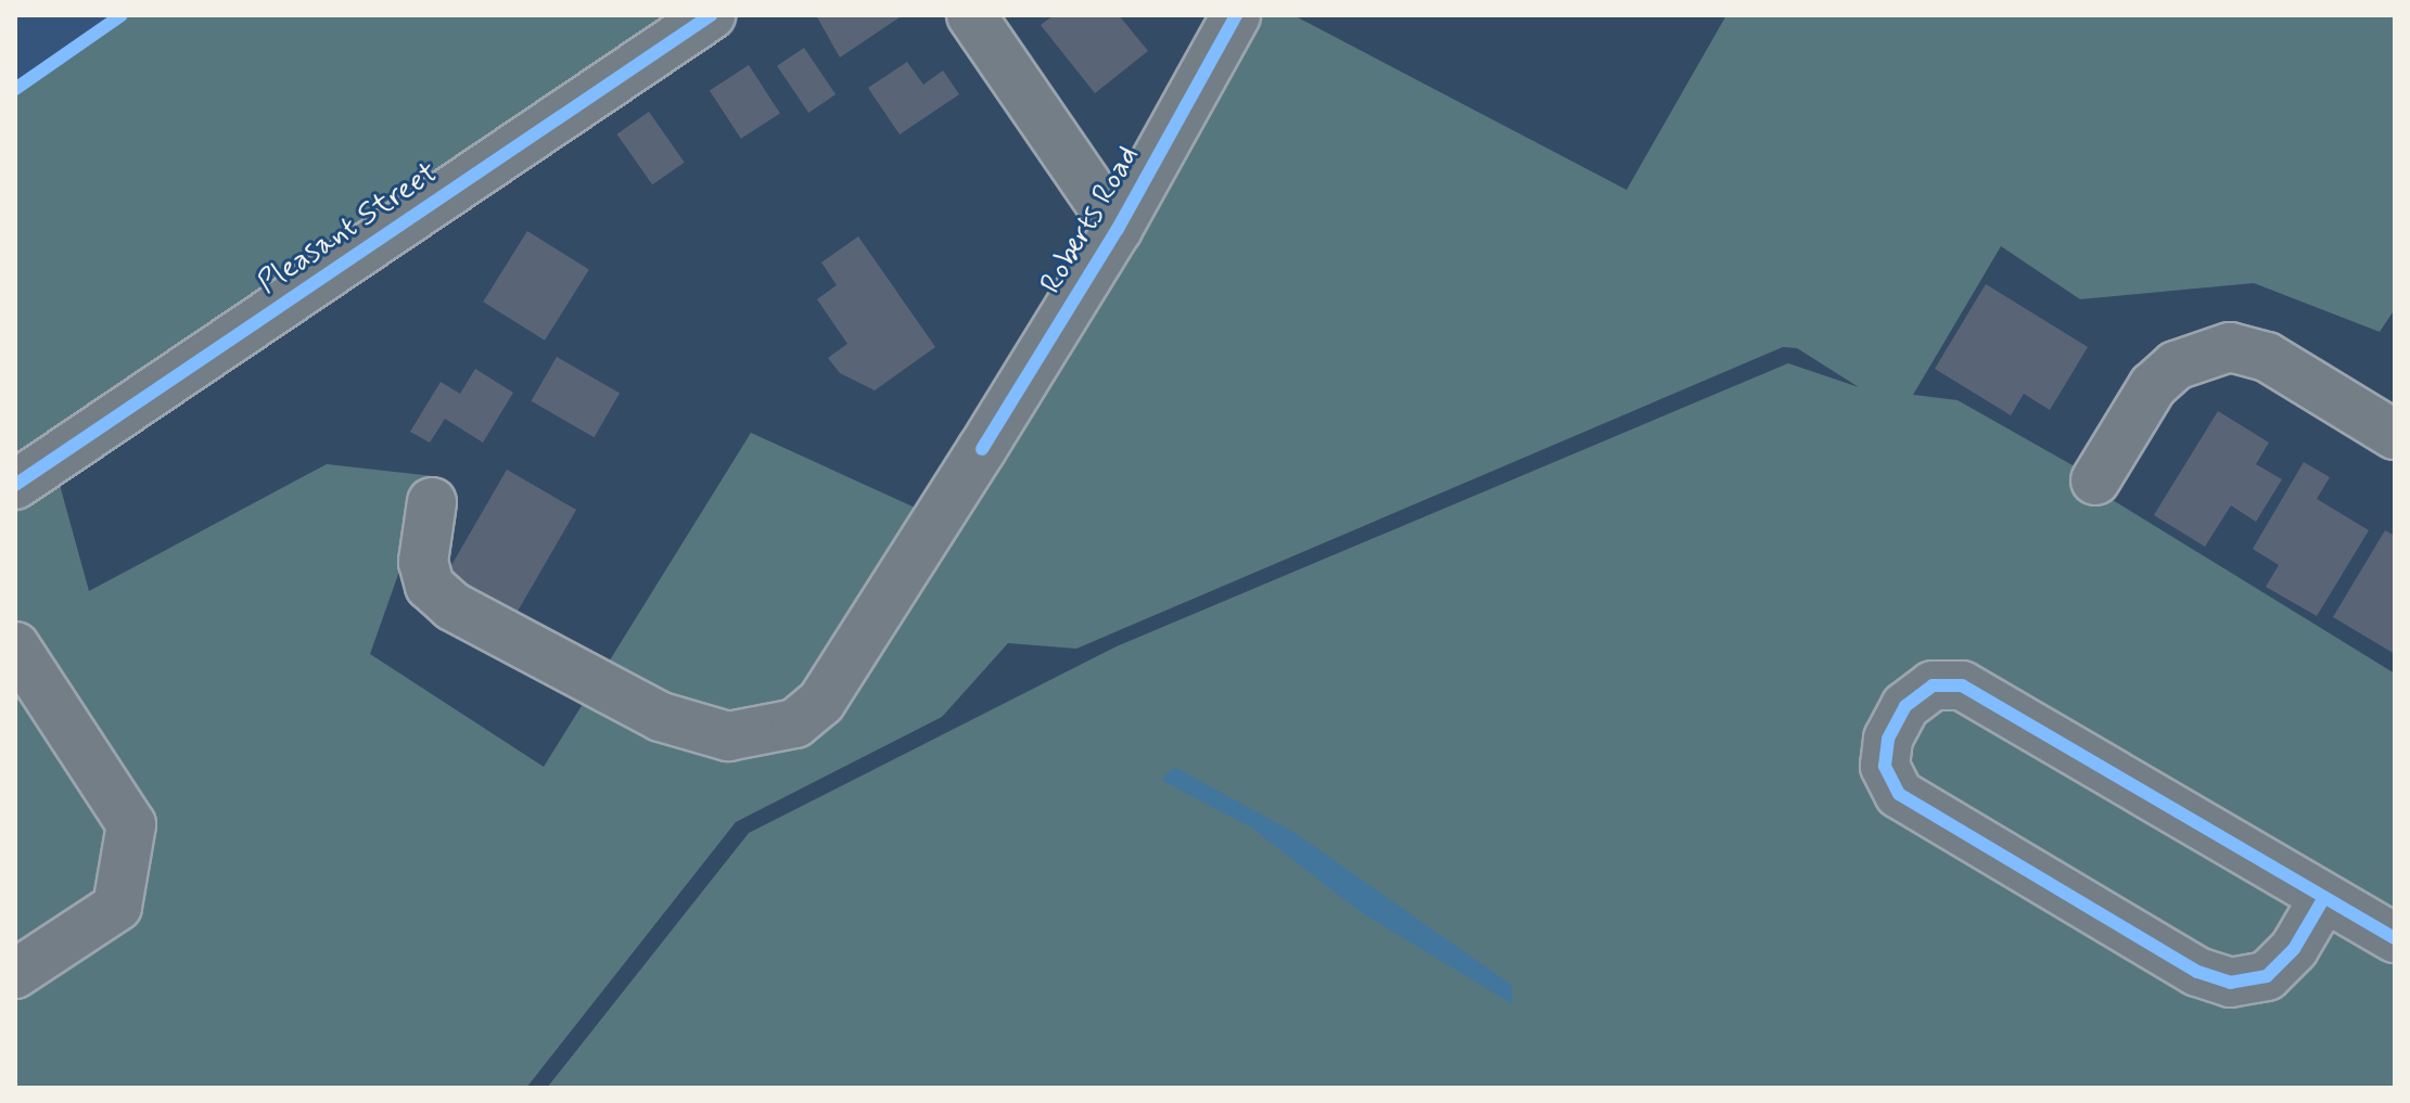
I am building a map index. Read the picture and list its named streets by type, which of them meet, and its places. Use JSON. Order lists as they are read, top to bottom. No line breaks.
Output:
{"streets":{"street":["Roberts Road","Pleasant Street"]}}
